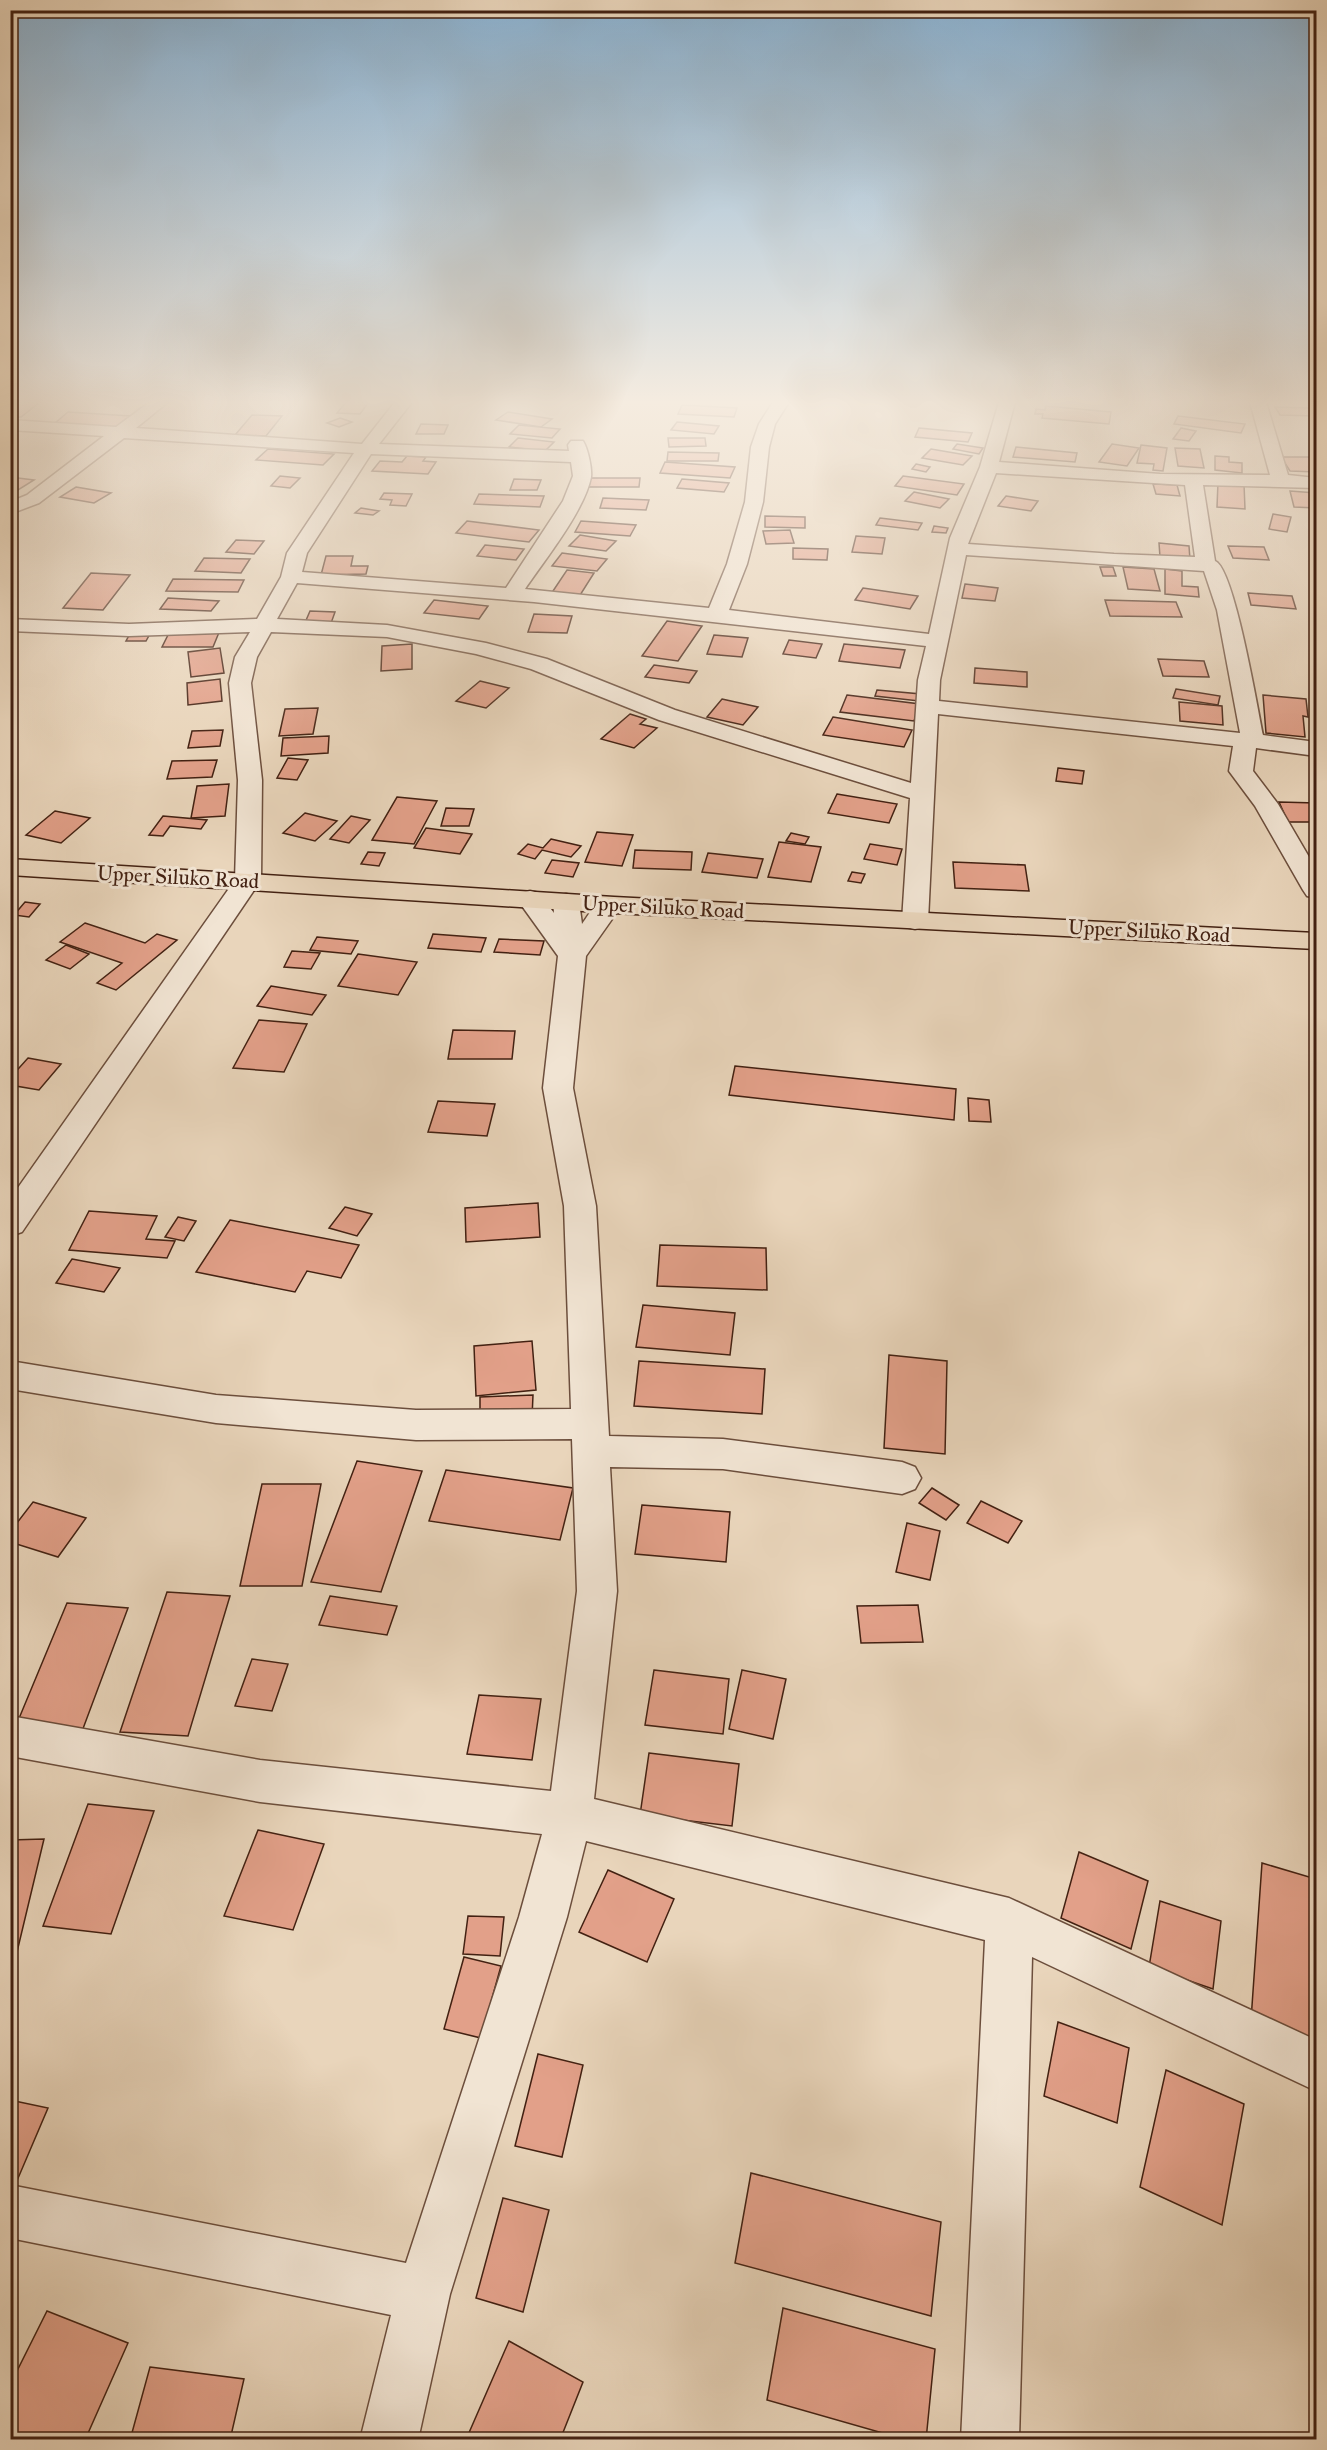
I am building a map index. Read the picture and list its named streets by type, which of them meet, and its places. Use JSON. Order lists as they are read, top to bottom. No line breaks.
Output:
{"streets":{"main road":["Upper Siluko Road"]}}
